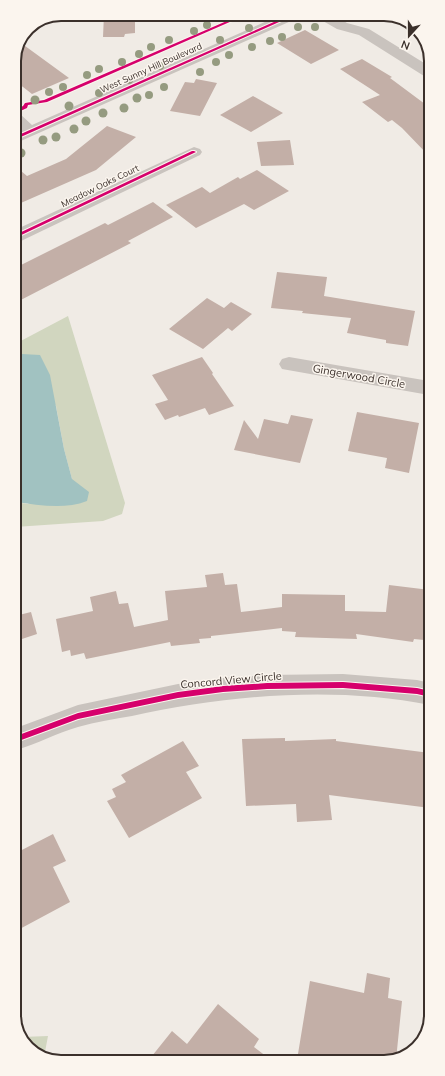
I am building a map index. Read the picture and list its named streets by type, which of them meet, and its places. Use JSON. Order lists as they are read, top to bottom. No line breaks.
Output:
{"streets":{"street":["West Sunny Hill Boulevard","Meadow Oaks Court","Gingerwood Circle","Concord View Circle"]},"north":"bottom"}
